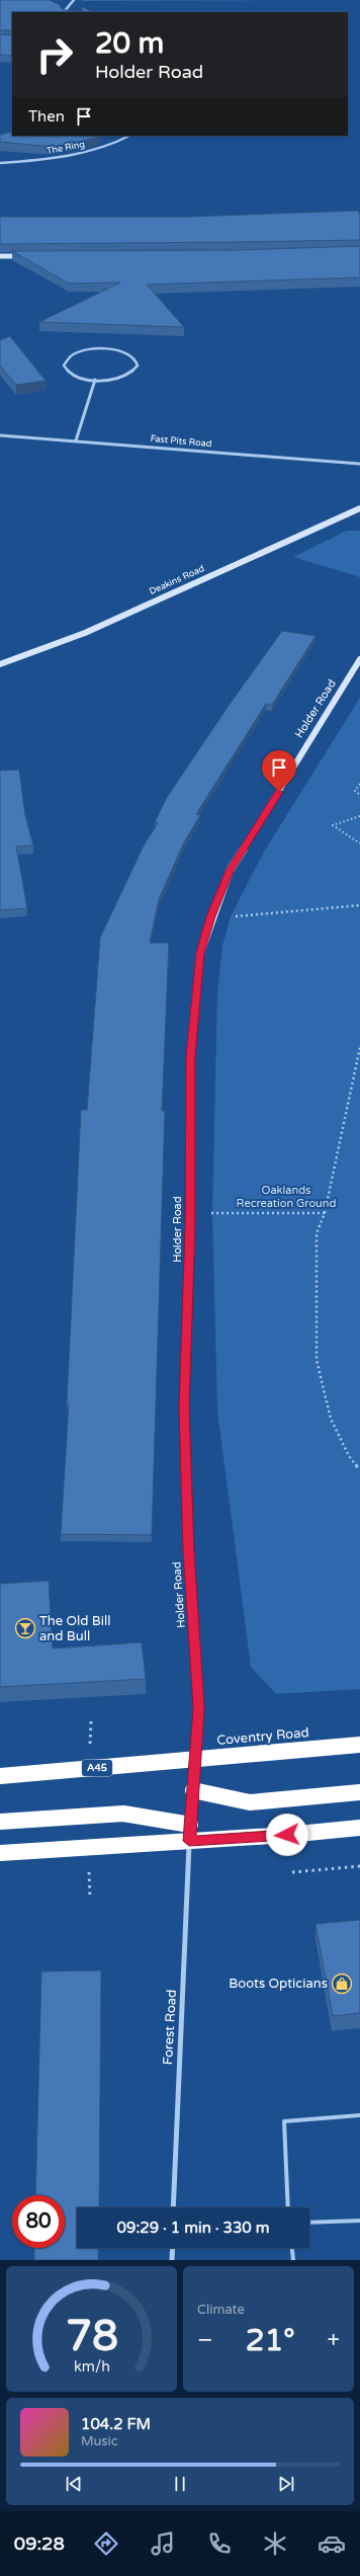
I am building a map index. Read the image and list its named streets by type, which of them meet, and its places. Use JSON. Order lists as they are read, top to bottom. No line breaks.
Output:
{"streets":{"highway":["Coventry Road","A45"],"street":["The Ring","Fast Pits Road","Deakins Road","Holder Road","Forest Road"]},"crossings":[["Holder Road","Coventry Road"],["Holder Road","Forest Road"]],"parks":["Oaklands Recreation Ground"],"places":{"bar":["The Old Bill and Bull"],"shop":["Boots Opticians"]},"page":{"turn":["20 m","Holder Road"],"then":"Then","limit":"80","trip":"09:29 · 1 min · 330 m","tile":"Climate","heat":["−","21°","+"],"song":["104.2 FM","Music"],"tabs":"09:28","gauge":["78","km/h"]}}
